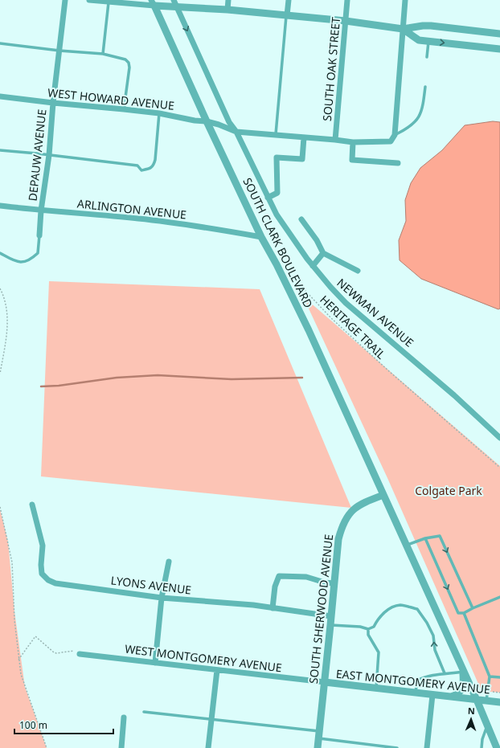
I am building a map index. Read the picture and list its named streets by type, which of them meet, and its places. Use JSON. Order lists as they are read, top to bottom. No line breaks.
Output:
{"streets":{"street":["SOUTH OAK STREET","WEST HOWARD AVENUE","DEPAUW AVENUE","ARLINGTON AVENUE","SOUTH CLARK BOULEVARD","NEWMAN AVENUE","LYONS AVENUE","SOUTH SHERWOOD AVENUE","WEST MONTGOMERY AVENUE","EAST MONTGOMERY AVENUE"],"path":["HERITAGE TRAIL"]},"crossings":[["SOUTH OAK STREET","WEST HOWARD AVENUE"],["WEST HOWARD AVENUE","DEPAUW AVENUE"],["WEST HOWARD AVENUE","SOUTH CLARK BOULEVARD"],["WEST HOWARD AVENUE","NEWMAN AVENUE"],["DEPAUW AVENUE","ARLINGTON AVENUE"],["ARLINGTON AVENUE","SOUTH CLARK BOULEVARD"],["SOUTH CLARK BOULEVARD","SOUTH SHERWOOD AVENUE"],["SOUTH CLARK BOULEVARD","EAST MONTGOMERY AVENUE"],["LYONS AVENUE","SOUTH SHERWOOD AVENUE"],["SOUTH SHERWOOD AVENUE","WEST MONTGOMERY AVENUE"],["SOUTH SHERWOOD AVENUE","EAST MONTGOMERY AVENUE"],["WEST MONTGOMERY AVENUE","EAST MONTGOMERY AVENUE"]],"parks":["Colgate Park"],"scale_bar":"100 m","north":"top"}
